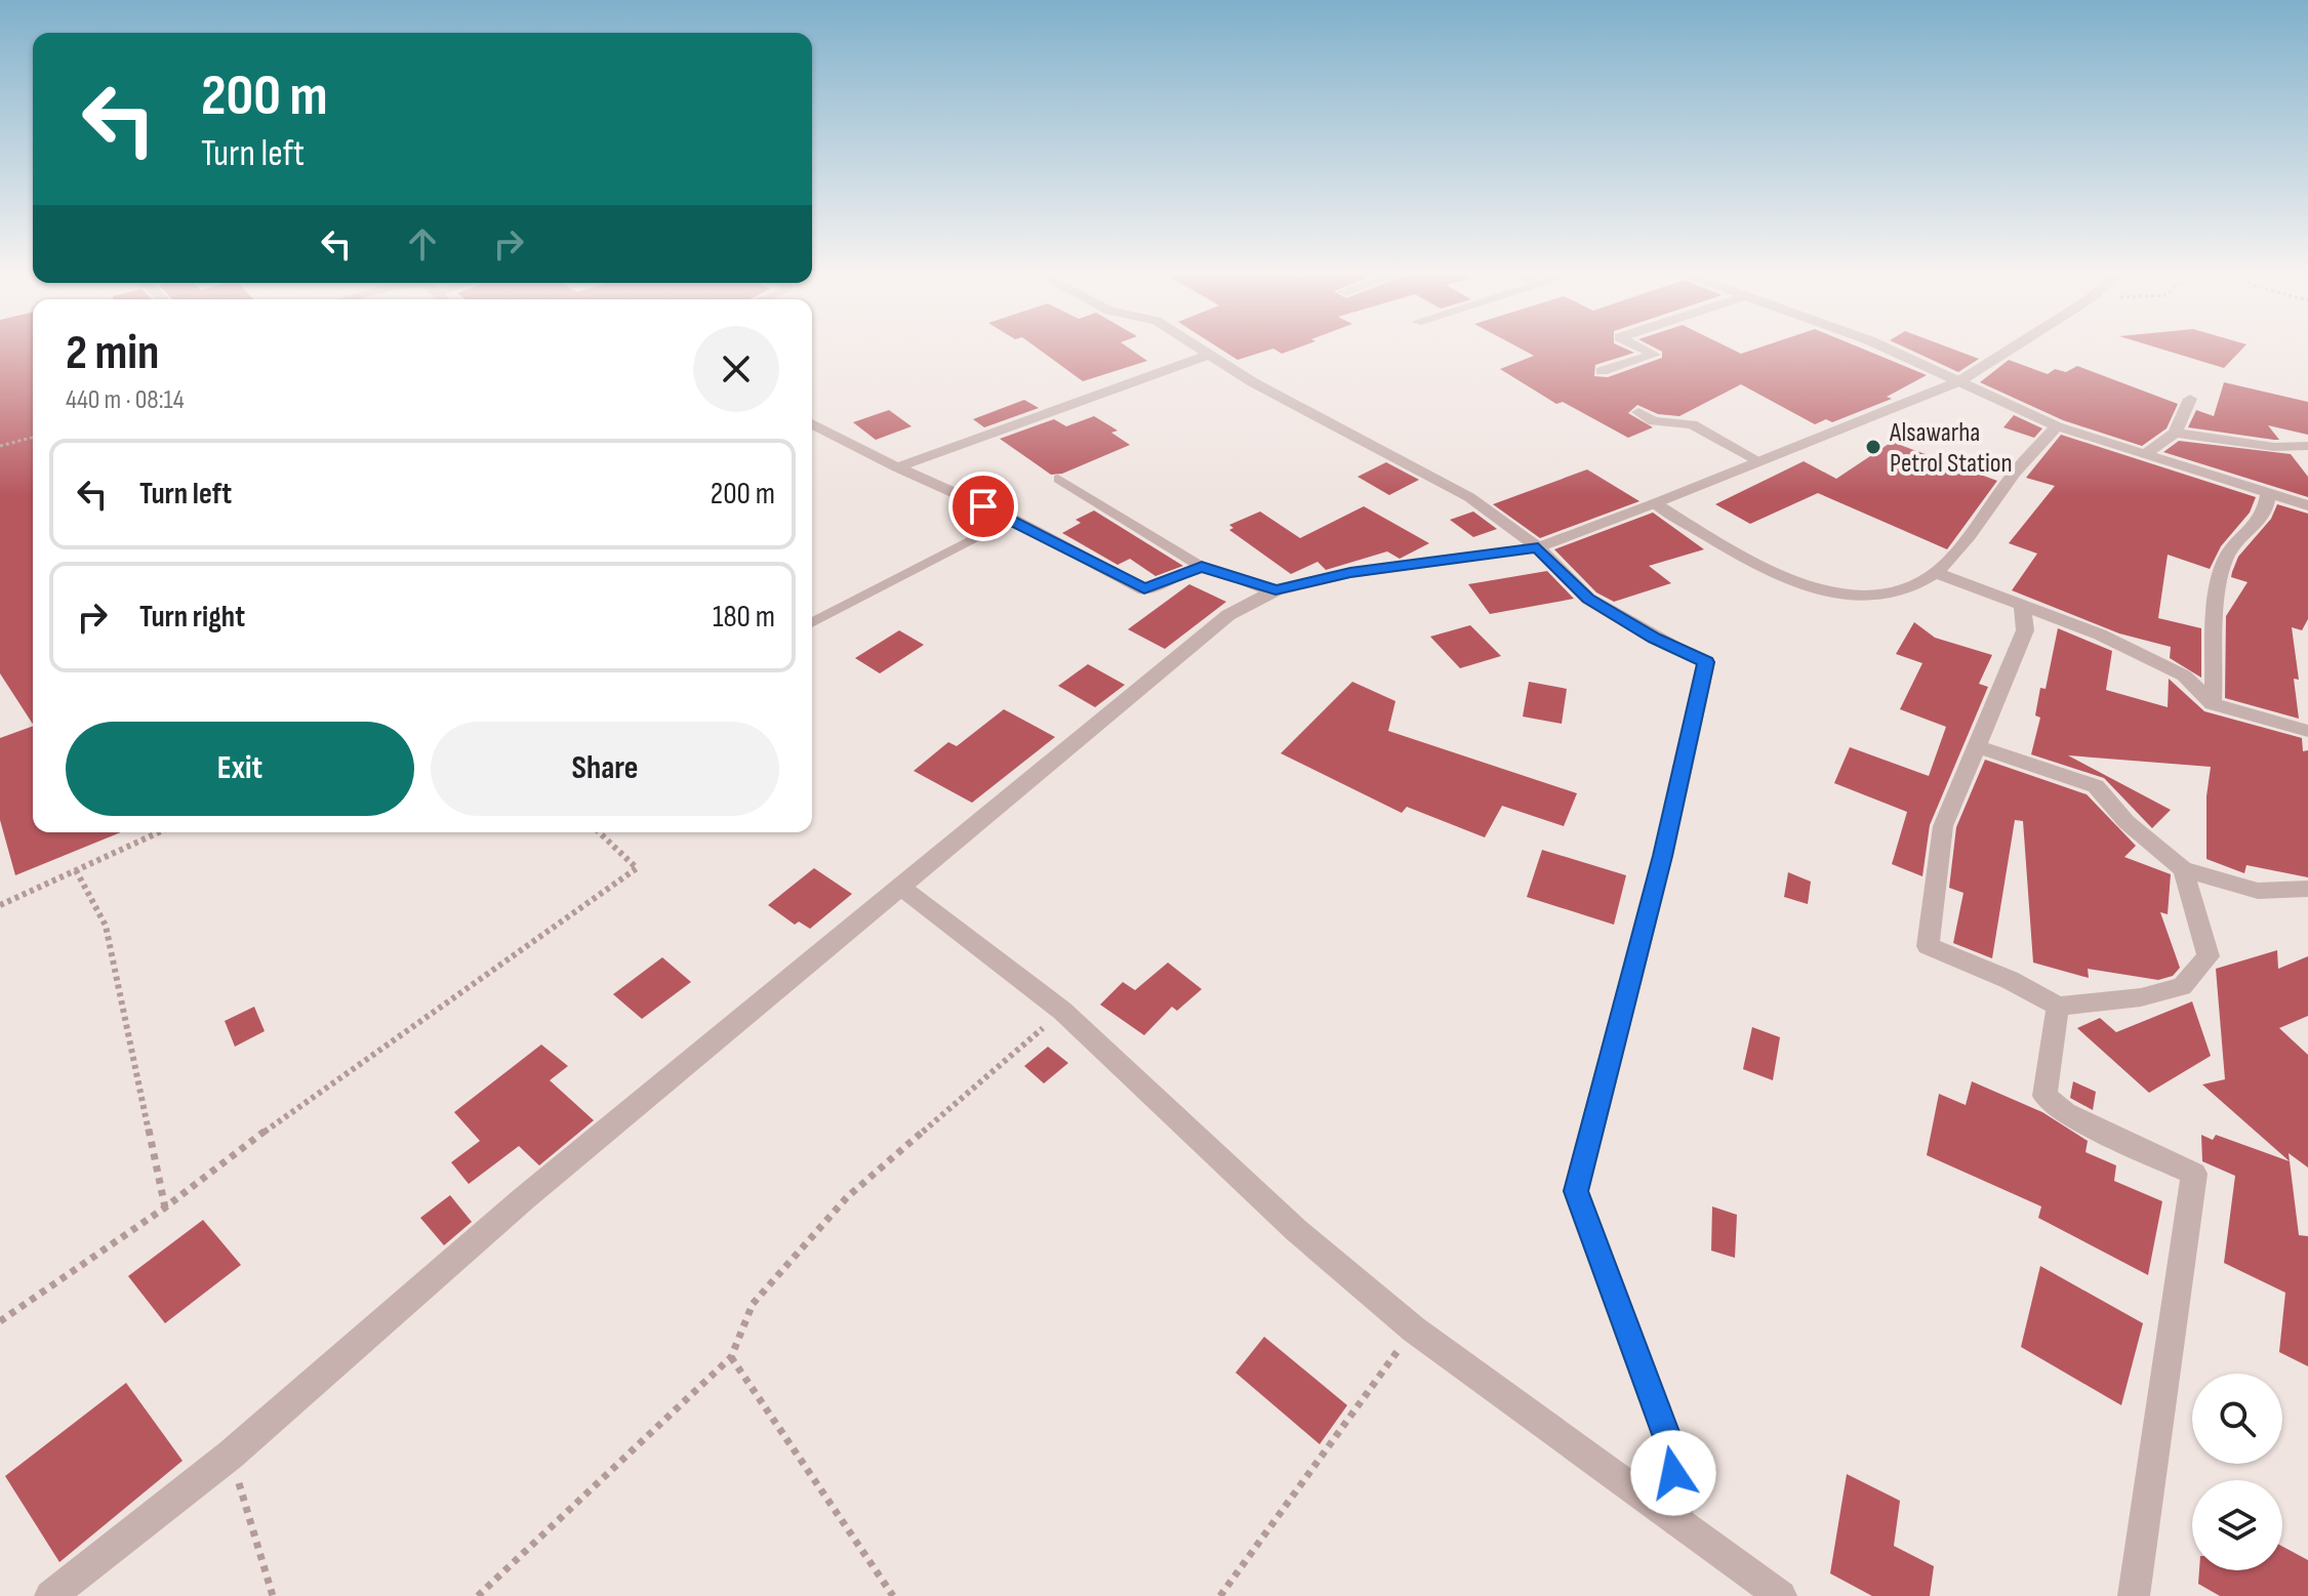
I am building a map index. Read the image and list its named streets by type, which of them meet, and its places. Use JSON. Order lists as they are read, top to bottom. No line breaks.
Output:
{"places":["Alsawarha Petrol Station"],"page":{"turn":["200 m","Turn left"],"heading":["2 min","440 m · 08:14"],"list":[{"name":"Turn left","value":"200 m"},{"name":"Turn right","value":"180 m"}],"buttons":["Exit","Share"]}}
